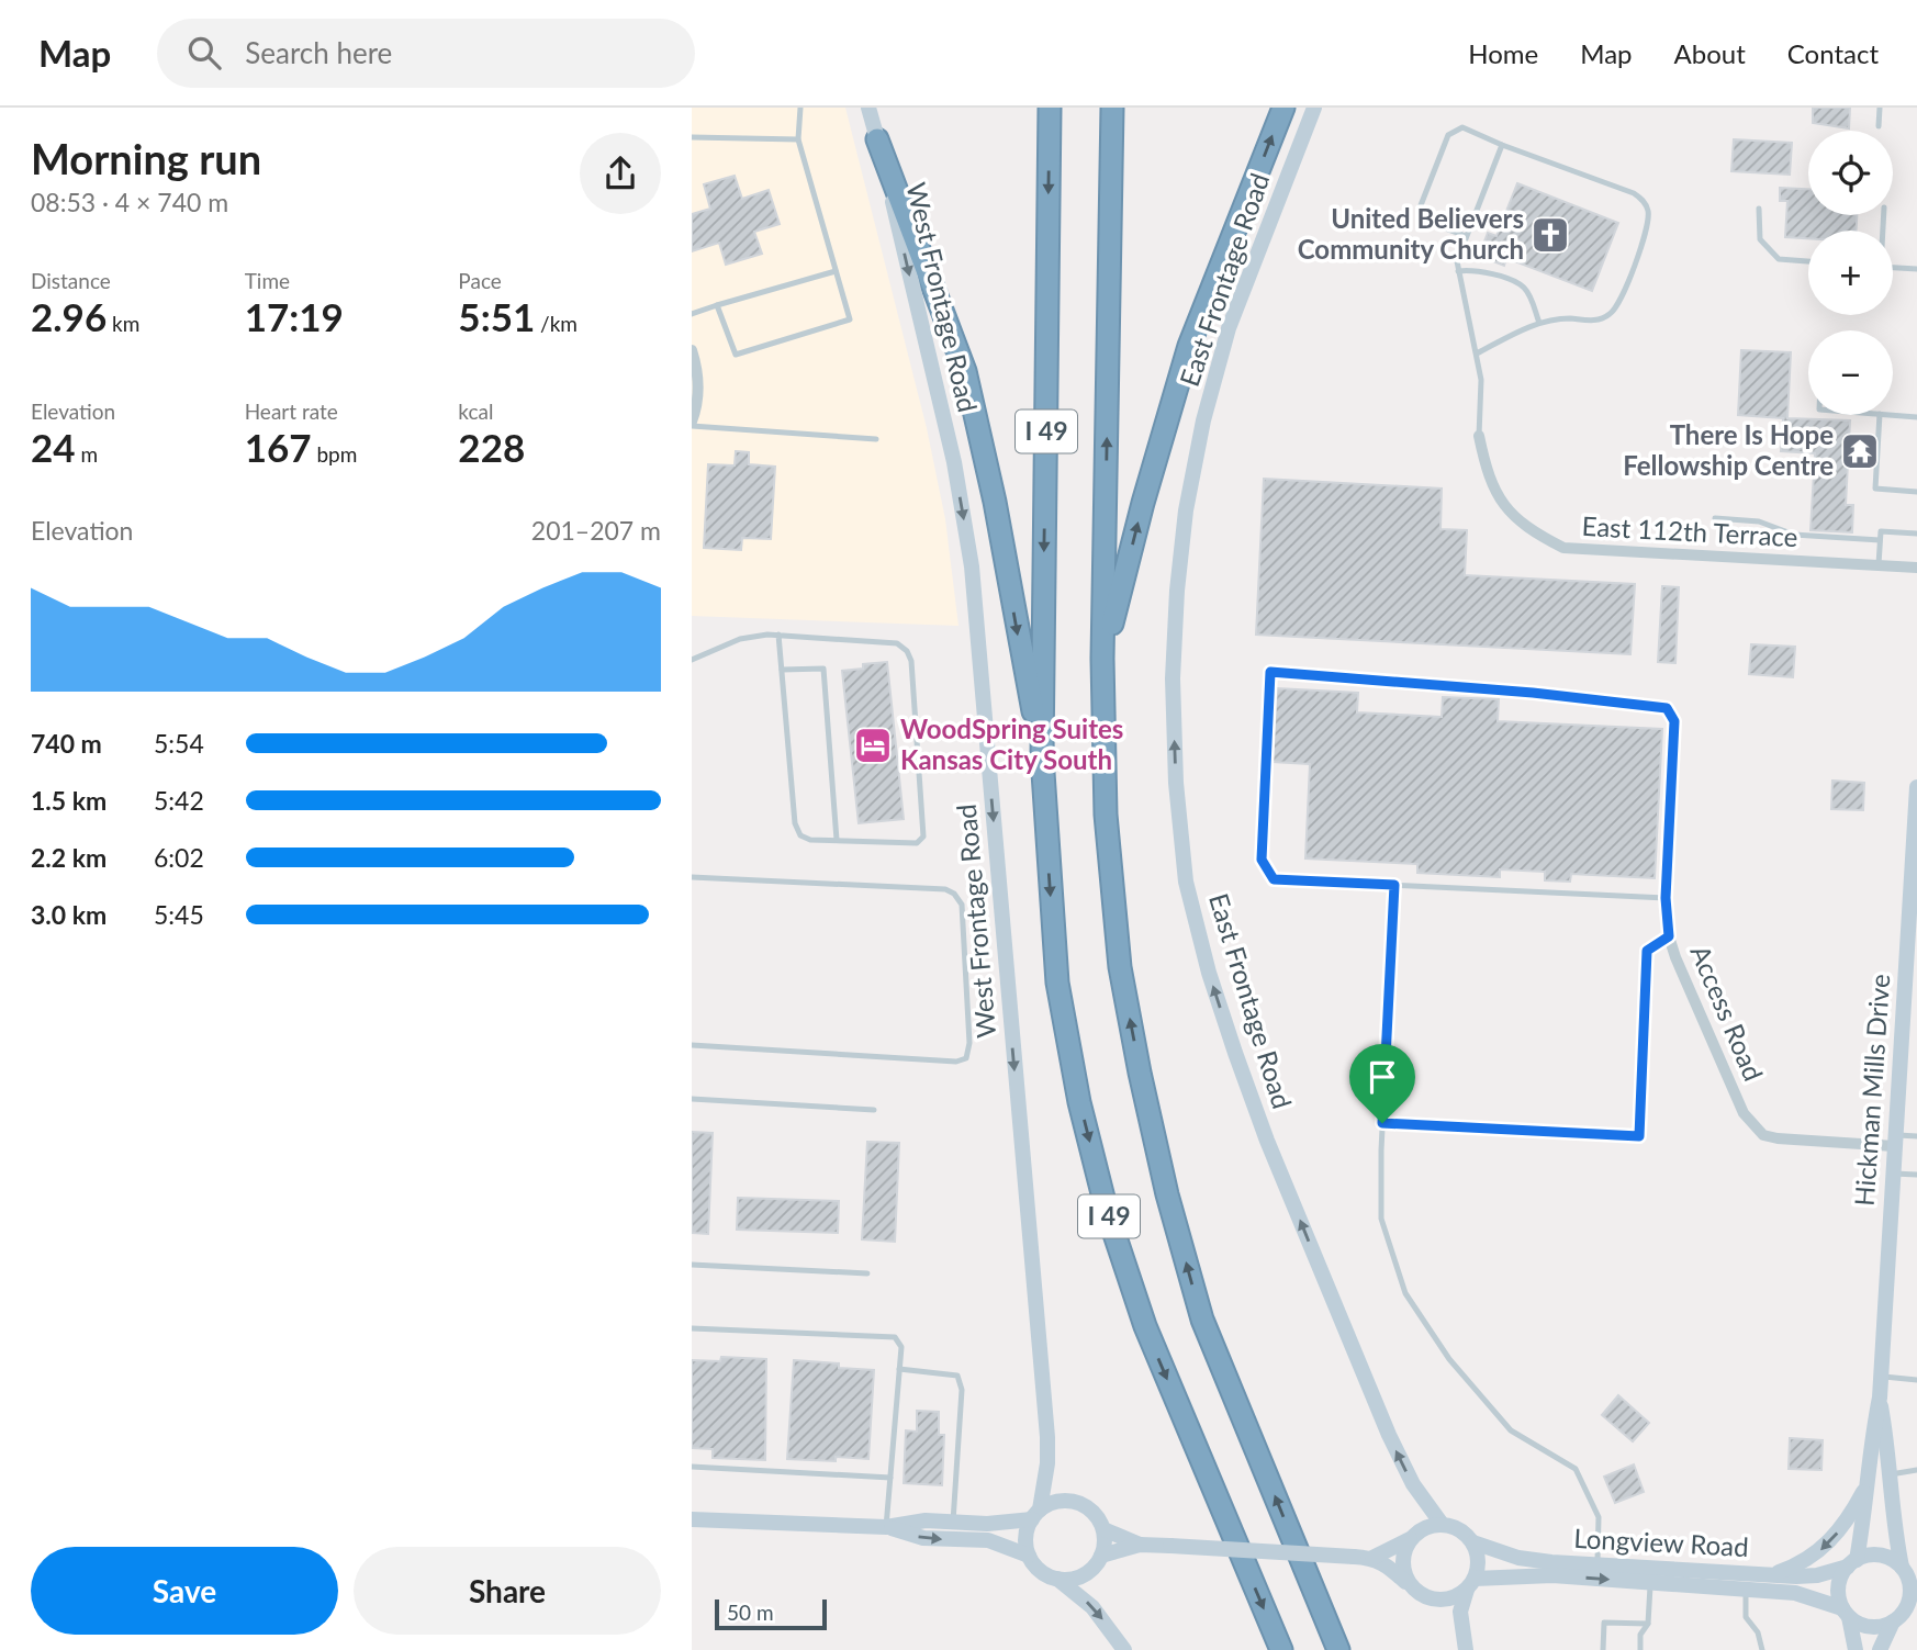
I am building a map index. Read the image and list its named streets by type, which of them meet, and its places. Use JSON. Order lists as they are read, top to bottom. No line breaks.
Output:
{"streets":{"highway":["I 49"],"street":["East Frontage Road","West Frontage Road","East 112th Terrace","Access Road","Hickman Mills Drive","Longview Road"]},"crossings":[["East Frontage Road","Longview Road"],["Access Road","Hickman Mills Drive"],["Hickman Mills Drive","Longview Road"]],"one_way":["East Frontage Road","West Frontage Road"],"places":{"church":["United Believers Community Church"],"temple":["There Is Hope Fellowship Centre"],"hotel":["WoodSpring Suites Kansas City South"]},"scale_bar":"50 m","page":{"header":"Map","search":"Search here","nav":["Home","Map","About","Contact"],"heading":["Morning run","08:53 · 4 × 740 m"],"map_buttons":["+","−"],"stats":[["Distance","2.96 km"],["Time","17:19"],["Pace","5:51 /km"],["Elevation","24 m"],["Heart rate","167 bpm"],["kcal","228"]],"chart":["Elevation","201–207 m"],"list":[{"name":"740 m","note":"5:54"},{"name":"1.5 km","note":"5:42"},{"name":"2.2 km","note":"6:02"},{"name":"3.0 km","note":"5:45"}],"buttons":["Save","Share"],"scale":"50 m"}}
